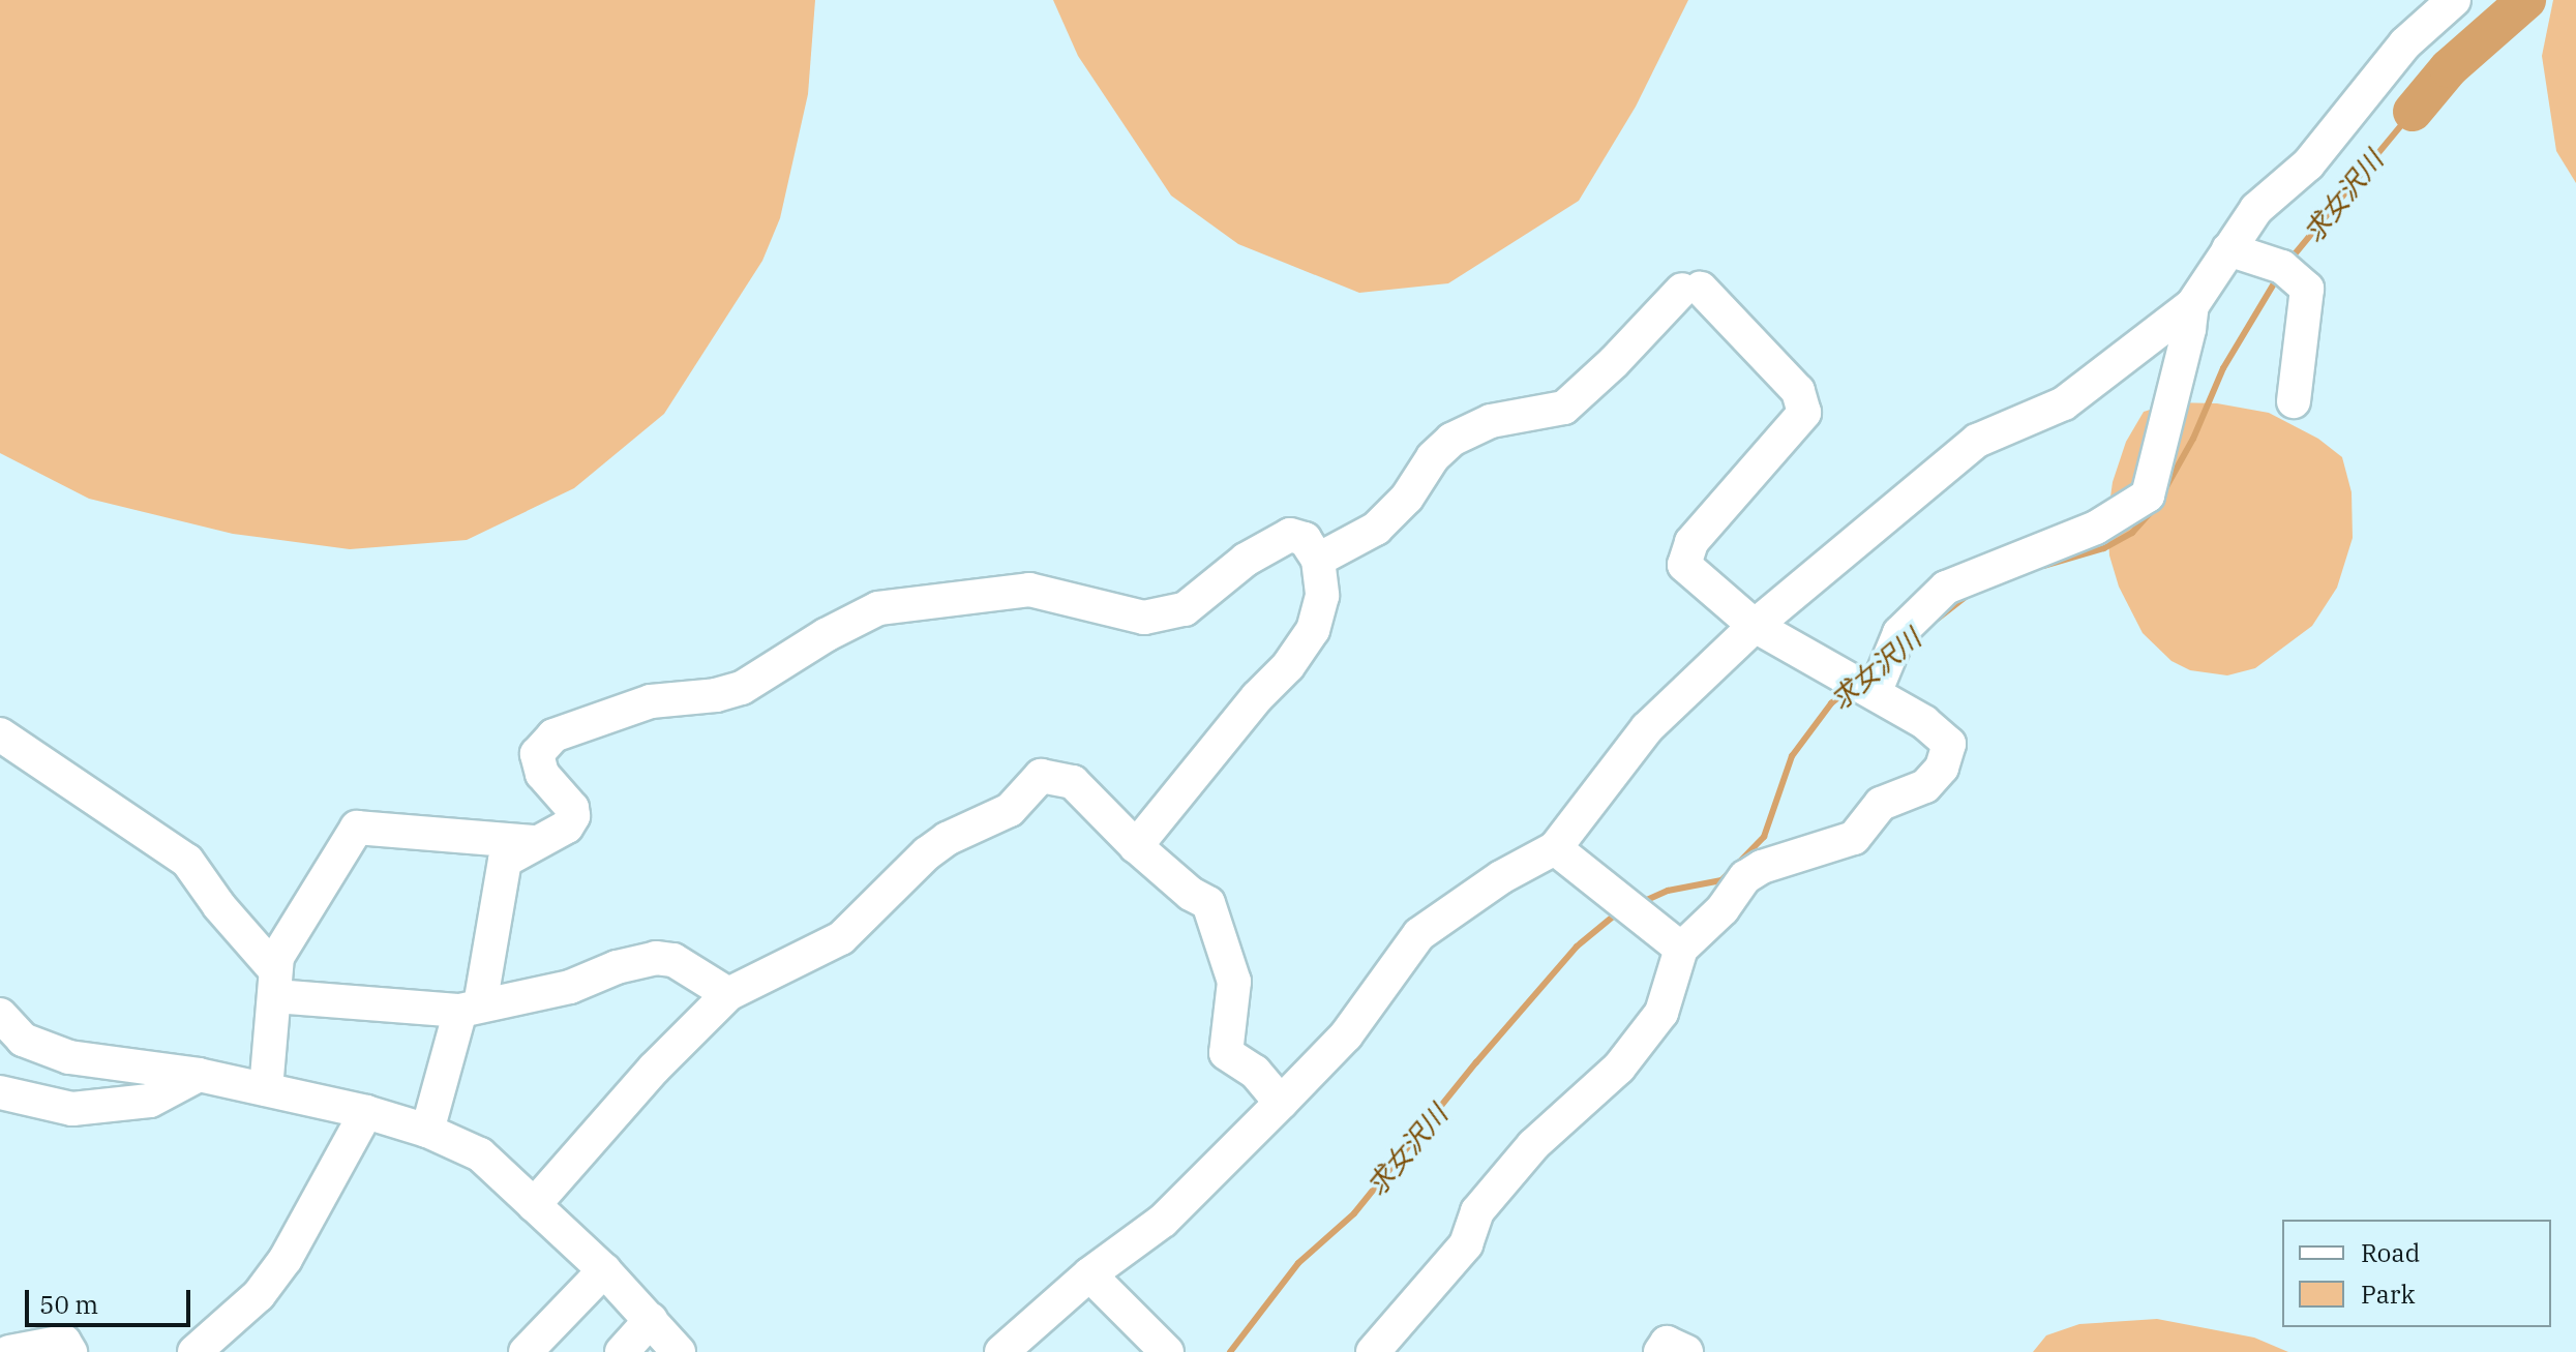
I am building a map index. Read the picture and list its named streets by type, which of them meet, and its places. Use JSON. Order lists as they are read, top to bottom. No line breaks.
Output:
{"water":["求女沢川"],"legend":["Road","Park"],"scale_bar":"50 m"}
